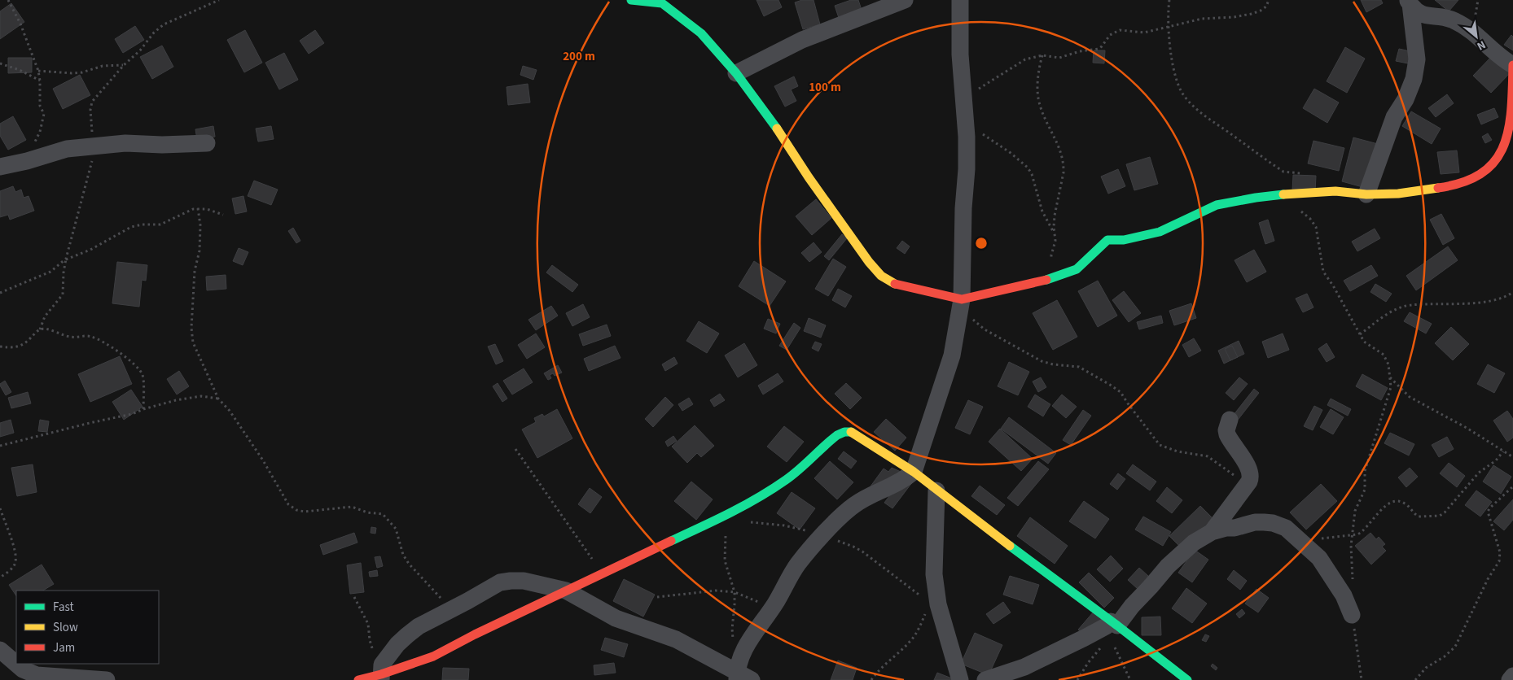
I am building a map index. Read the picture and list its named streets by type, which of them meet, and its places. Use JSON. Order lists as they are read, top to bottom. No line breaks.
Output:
{"legend":["Fast","Slow","Jam"],"north":"bottom right","rings":["200 m","100 m"]}
